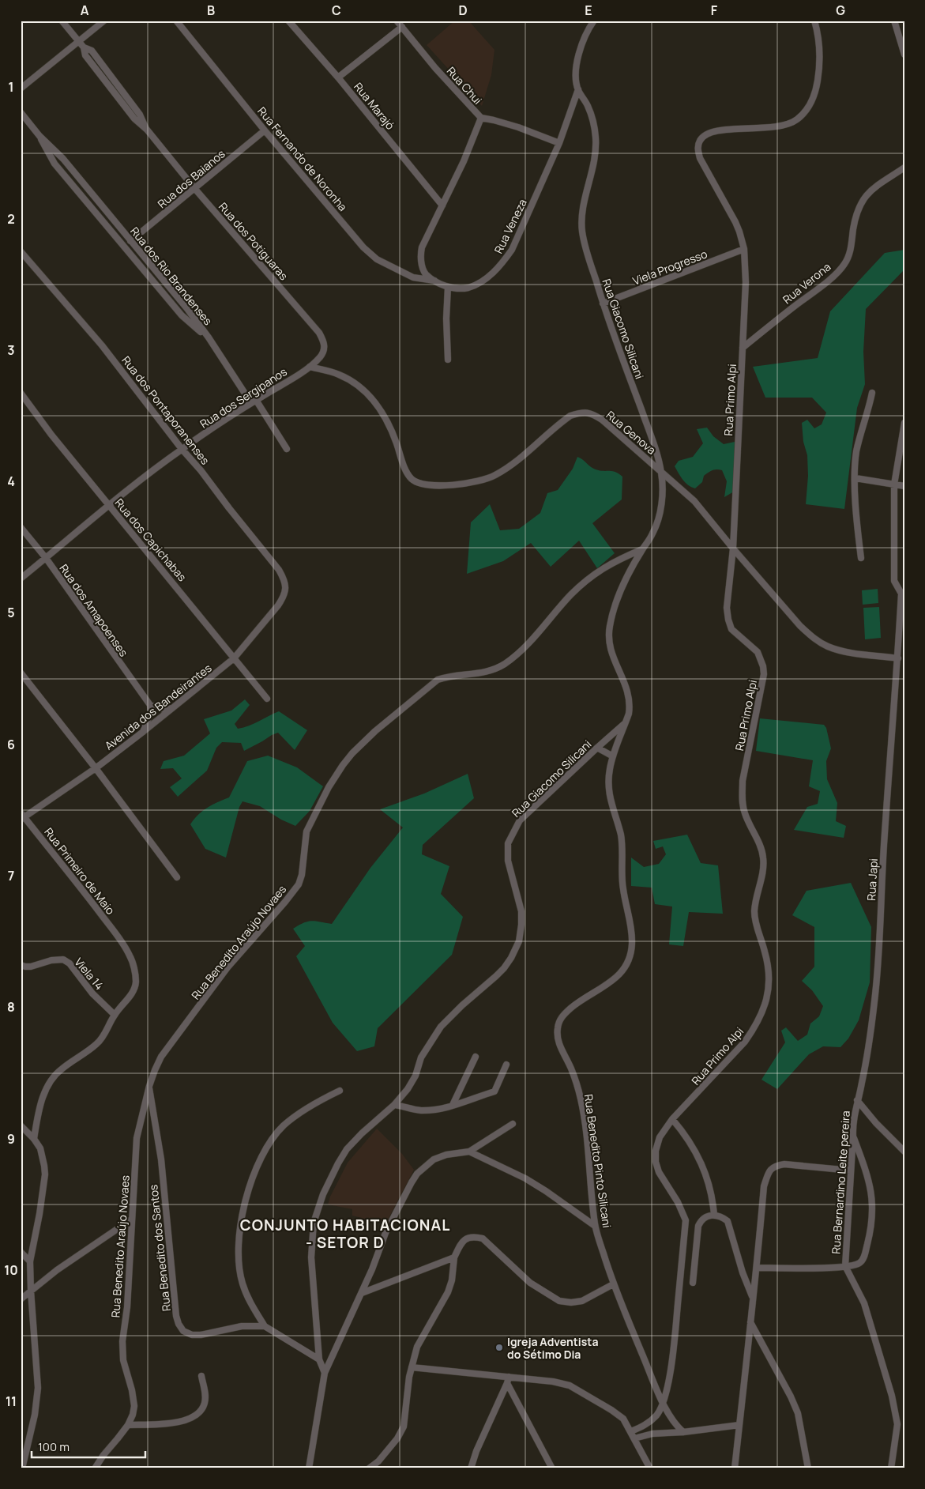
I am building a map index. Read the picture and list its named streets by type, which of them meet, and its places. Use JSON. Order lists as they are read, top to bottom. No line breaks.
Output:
{"streets":{"street":["Rua Chui","Rua Marajó","Rua Fernando de Noronha","Rua dos Baianos","Rua Veneza","Rua dos Potiguaras","Viela Progresso","Rua dos Rio Brandenses","Rua Verona","Rua Giacomo Silicani","Rua dos Sergipanos","Rua Primo Alpi","Rua dos Pontaporanenses","Rua Genova","Rua dos Capichabas","Rua dos Amapoenses","Avenida dos Bandeirantes","Rua Primeiro de Maio","Rua Japi","Rua Benedito Araújo Novaes","Viela 14","Rua Benedito Pinto Silicani","Rua Bernardino Leite pereira","Rua Benedito dos Santos"]},"crossings":[["Rua Chui","Rua Veneza"],["Rua Fernando de Noronha","Rua dos Baianos"],["Rua Fernando de Noronha","Rua Veneza"],["Rua dos Baianos","Rua dos Potiguaras"],["Rua dos Baianos","Rua dos Rio Brandenses"],["Rua Veneza","Rua Giacomo Silicani"],["Rua dos Potiguaras","Rua dos Sergipanos"],["Rua dos Potiguaras","Rua Genova"],["Viela Progresso","Rua Giacomo Silicani"],["Viela Progresso","Rua Primo Alpi"],["Rua Verona","Rua Primo Alpi"],["Rua Giacomo Silicani","Rua Genova"],["Rua Giacomo Silicani","Rua Benedito Araújo Novaes"],["Rua Giacomo Silicani","Rua Benedito Pinto Silicani"],["Rua dos Sergipanos","Rua dos Pontaporanenses"],["Rua dos Sergipanos","Rua Genova"],["Rua dos Sergipanos","Rua dos Capichabas"],["Rua dos Sergipanos","Rua dos Amapoenses"],["Rua Primo Alpi","Rua Genova"],["Rua Primo Alpi","Rua Benedito Pinto Silicani"],["Rua dos Pontaporanenses","Avenida dos Bandeirantes"],["Rua Genova","Rua Japi"],["Rua dos Capichabas","Avenida dos Bandeirantes"],["Avenida dos Bandeirantes","Rua Primeiro de Maio"],["Rua Primeiro de Maio","Viela 14"],["Rua Japi","Rua Bernardino Leite pereira"],["Rua Benedito Araújo Novaes","Rua Benedito dos Santos"]],"districts":["CONJUNTO HABITACIONAL - SETOR D"],"places":["Igreja Adventista do Sétimo Dia"],"scale_bar":"100 m","grid":{"columns":["A","B","C","D","E","F","G"],"rows":["1","2","3","4","5","6","7","8","9","10","11"]}}
